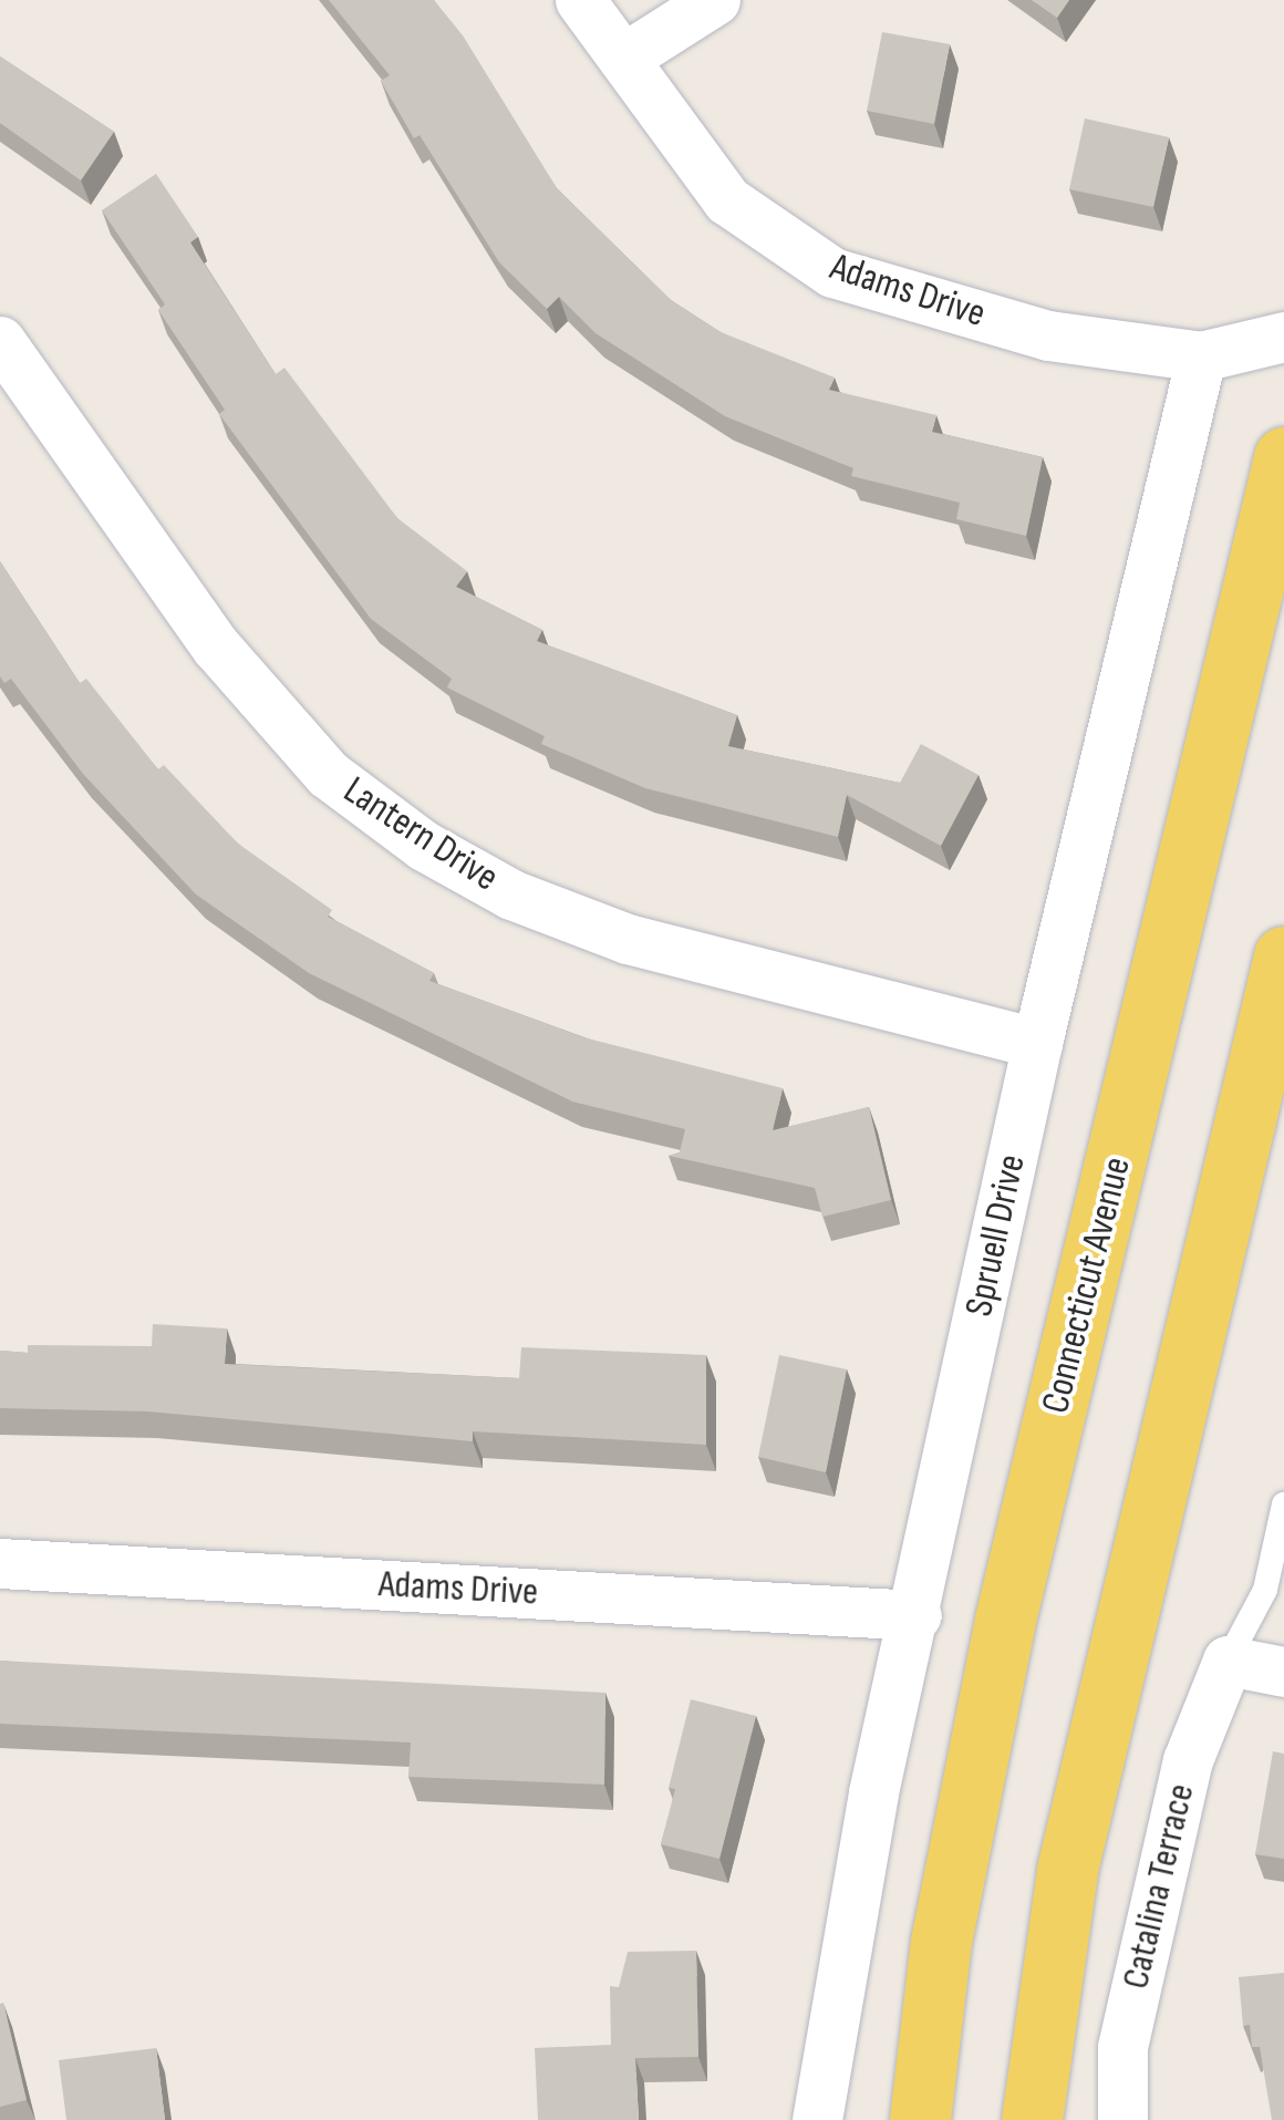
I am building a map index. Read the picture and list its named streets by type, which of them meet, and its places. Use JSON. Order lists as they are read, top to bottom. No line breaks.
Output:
{"streets":{"main road":["Connecticut Avenue"],"street":["Adams Drive","Lantern Drive","Spruell Drive","Catalina Terrace"]},"crossings":[["Adams Drive","Spruell Drive"],["Lantern Drive","Spruell Drive"]]}
